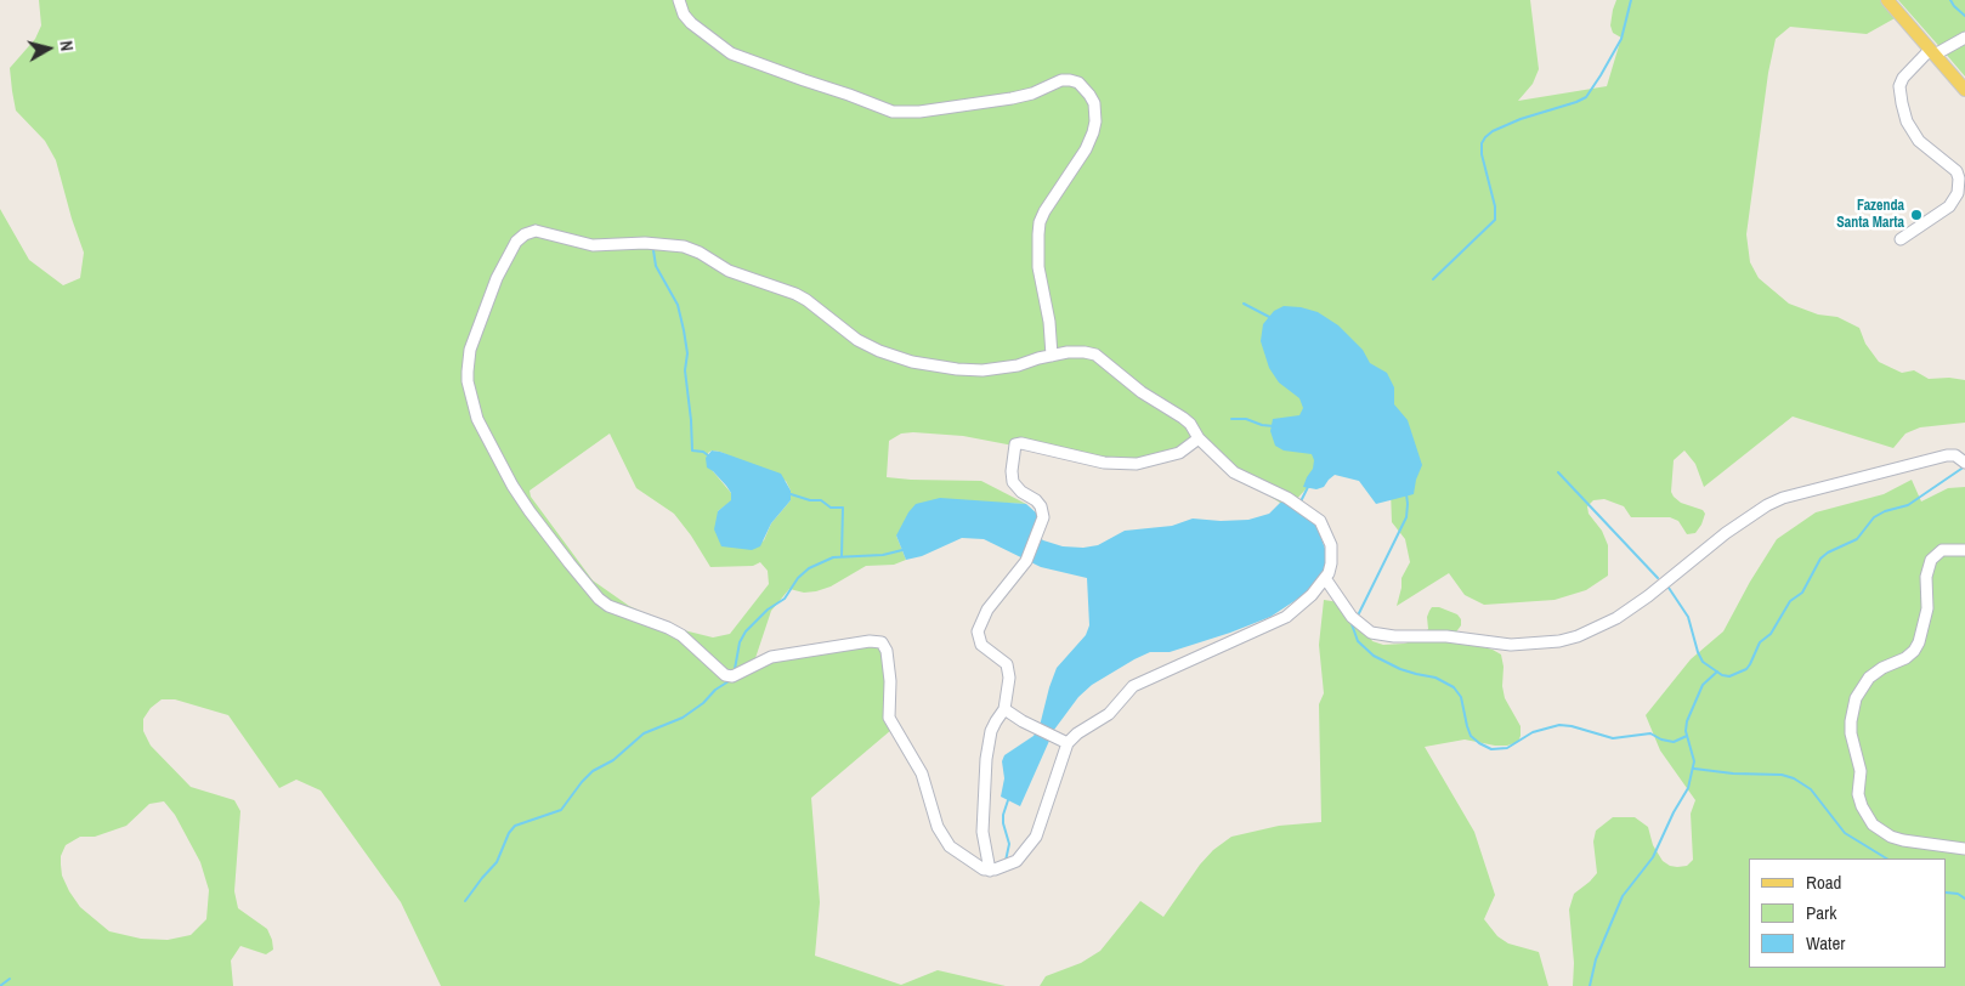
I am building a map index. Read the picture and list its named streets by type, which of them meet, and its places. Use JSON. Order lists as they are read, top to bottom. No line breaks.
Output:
{"places":["Fazenda Santa Marta"],"legend":["Road","Park","Water"],"north":"right"}
